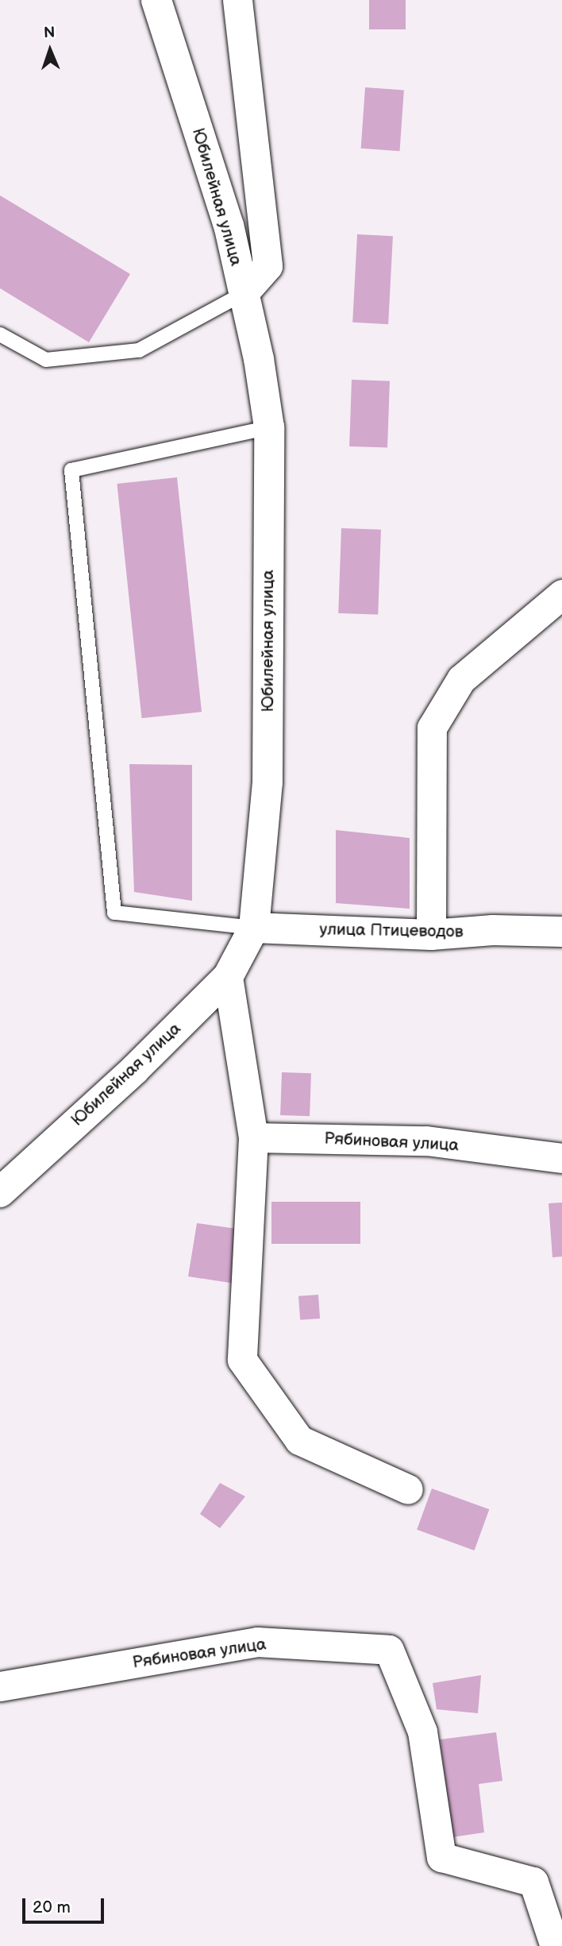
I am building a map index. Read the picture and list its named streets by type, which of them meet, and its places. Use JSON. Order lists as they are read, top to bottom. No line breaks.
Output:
{"streets":{"street":["Юбилейная улица","улица Птицеводов","Рябиновая улица"]},"crossings":[["Юбилейная улица","улица Птицеводов"]],"scale_bar":"20 m","north":"top"}
